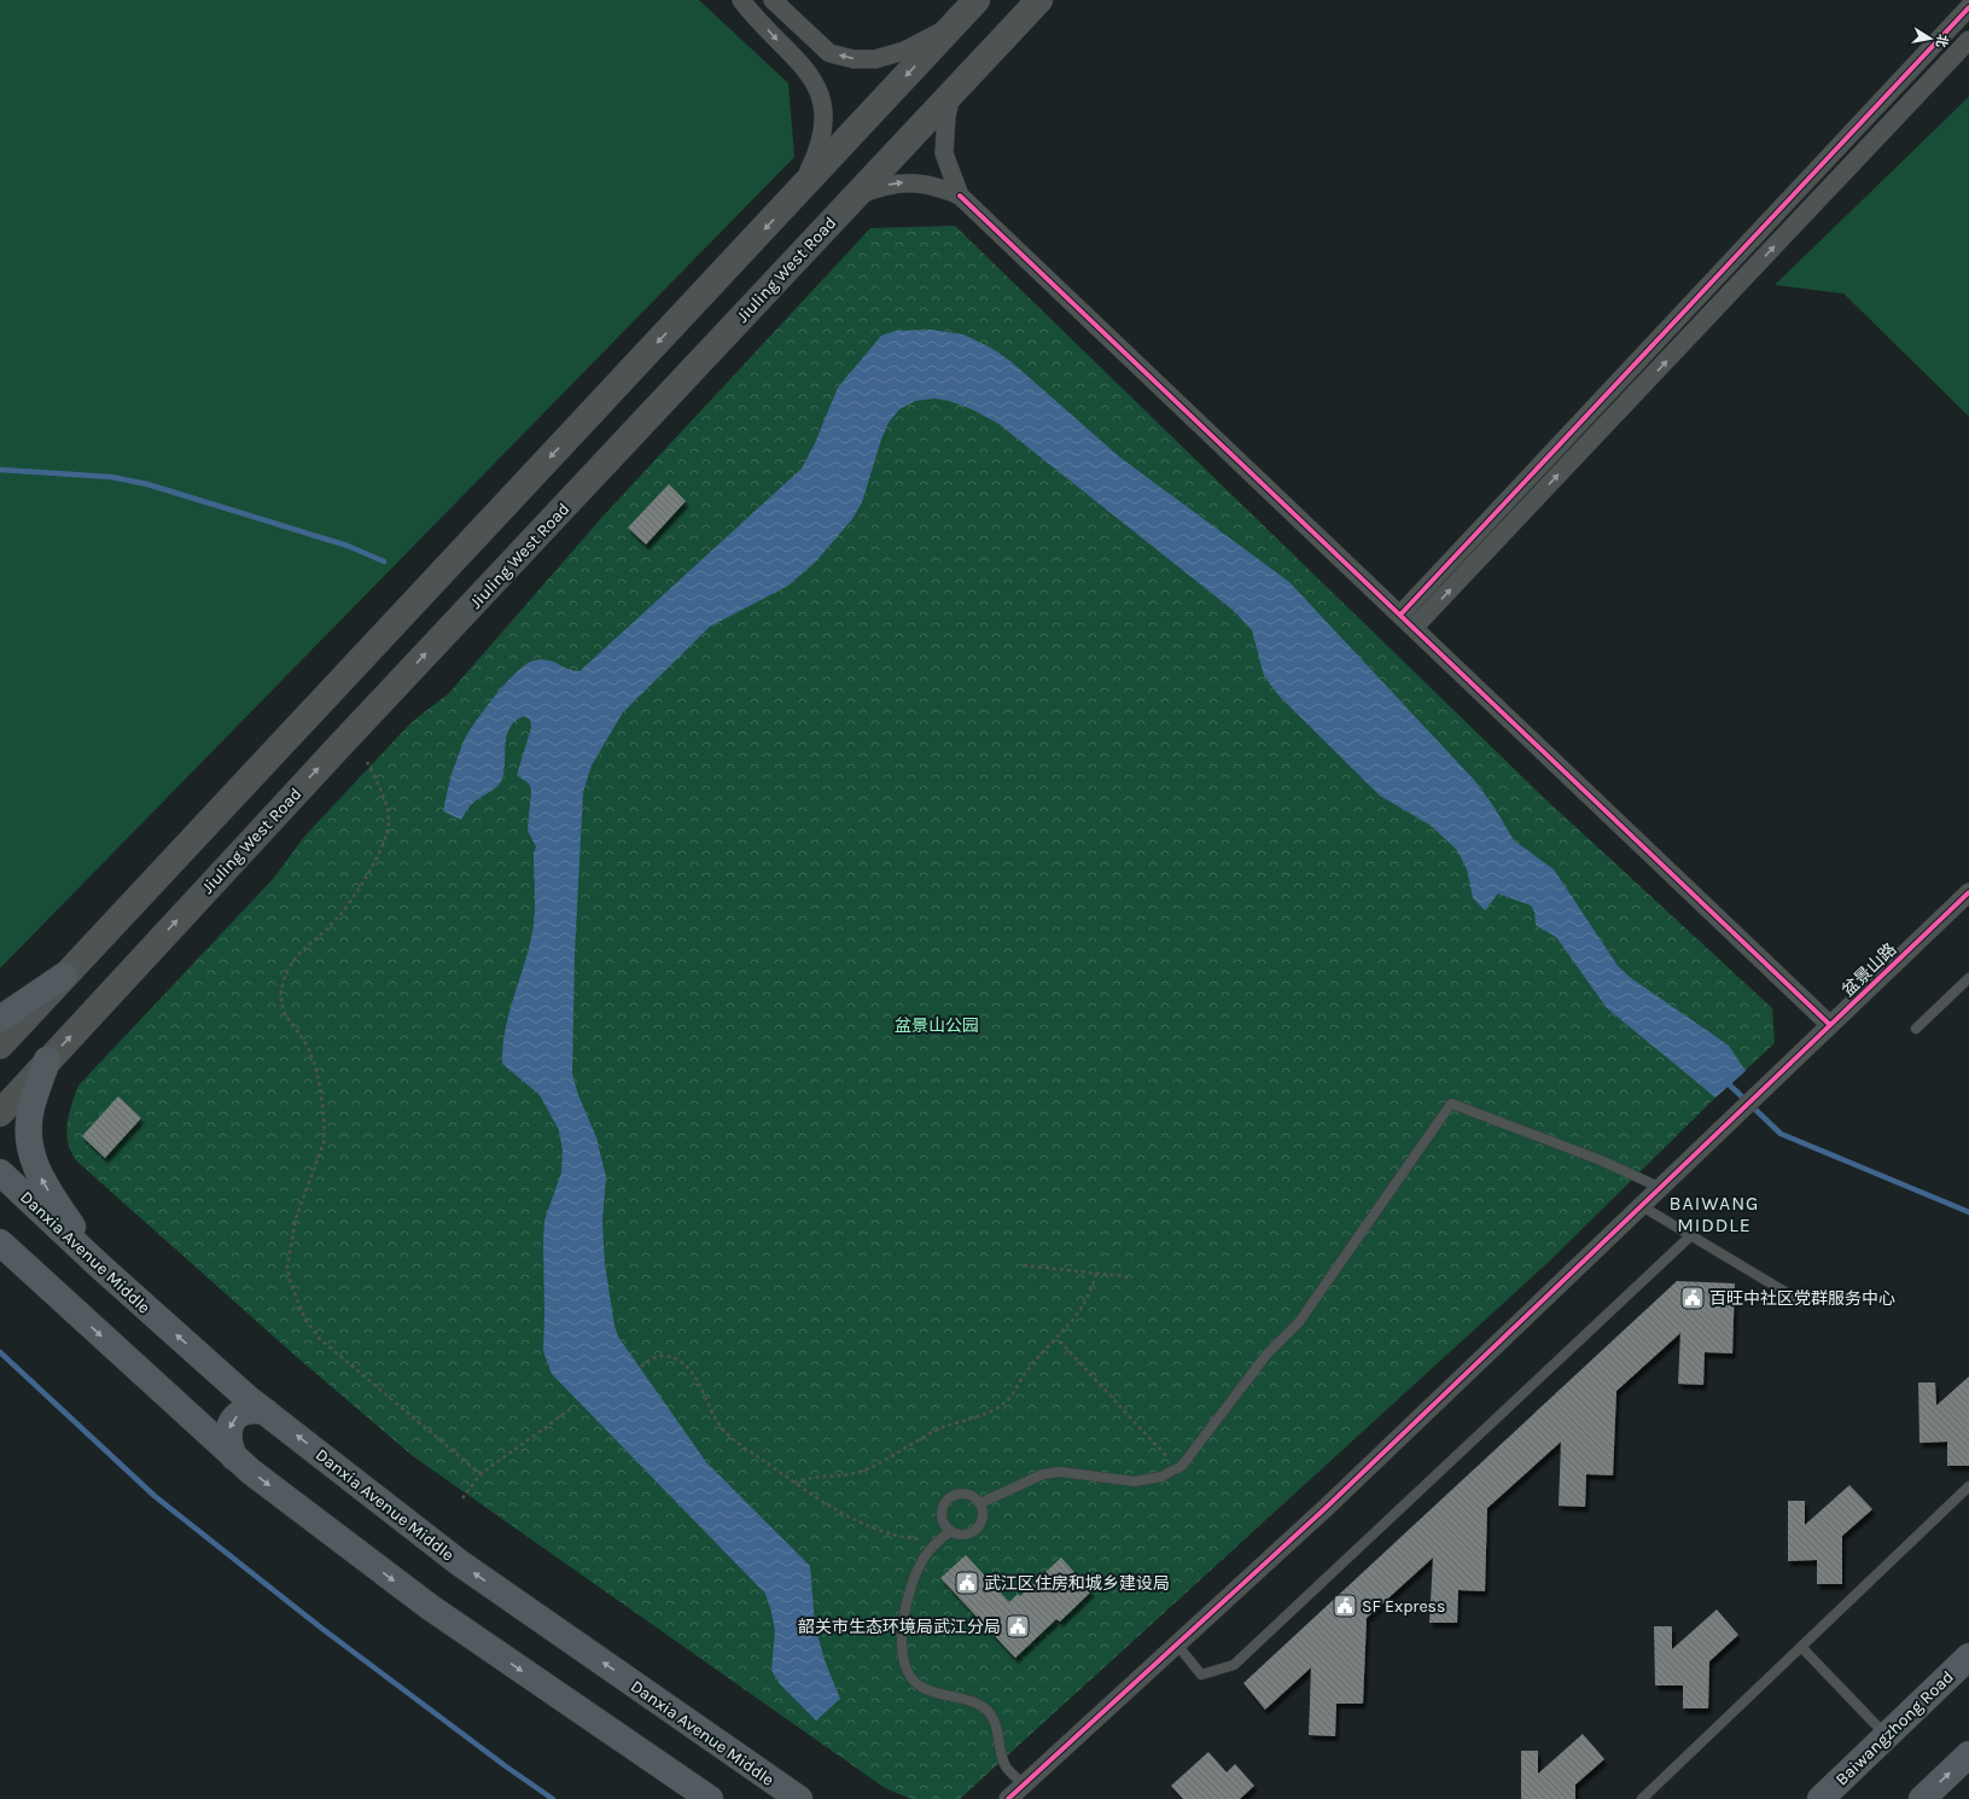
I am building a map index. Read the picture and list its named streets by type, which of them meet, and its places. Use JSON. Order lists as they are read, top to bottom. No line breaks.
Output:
{"streets":{"main road":["Jiuling West Road","Danxia Avenue Middle","Baiwangzhong Road"],"street":["盆景山路"]},"districts":["BAIWANG MIDDLE"],"parks":["盆景山公园"],"places":{"public building":["百旺中社区党群服务中心","武江区住房和城乡建设局","SF Express","韶关市生态环境局武江分局"]},"north":"right"}
